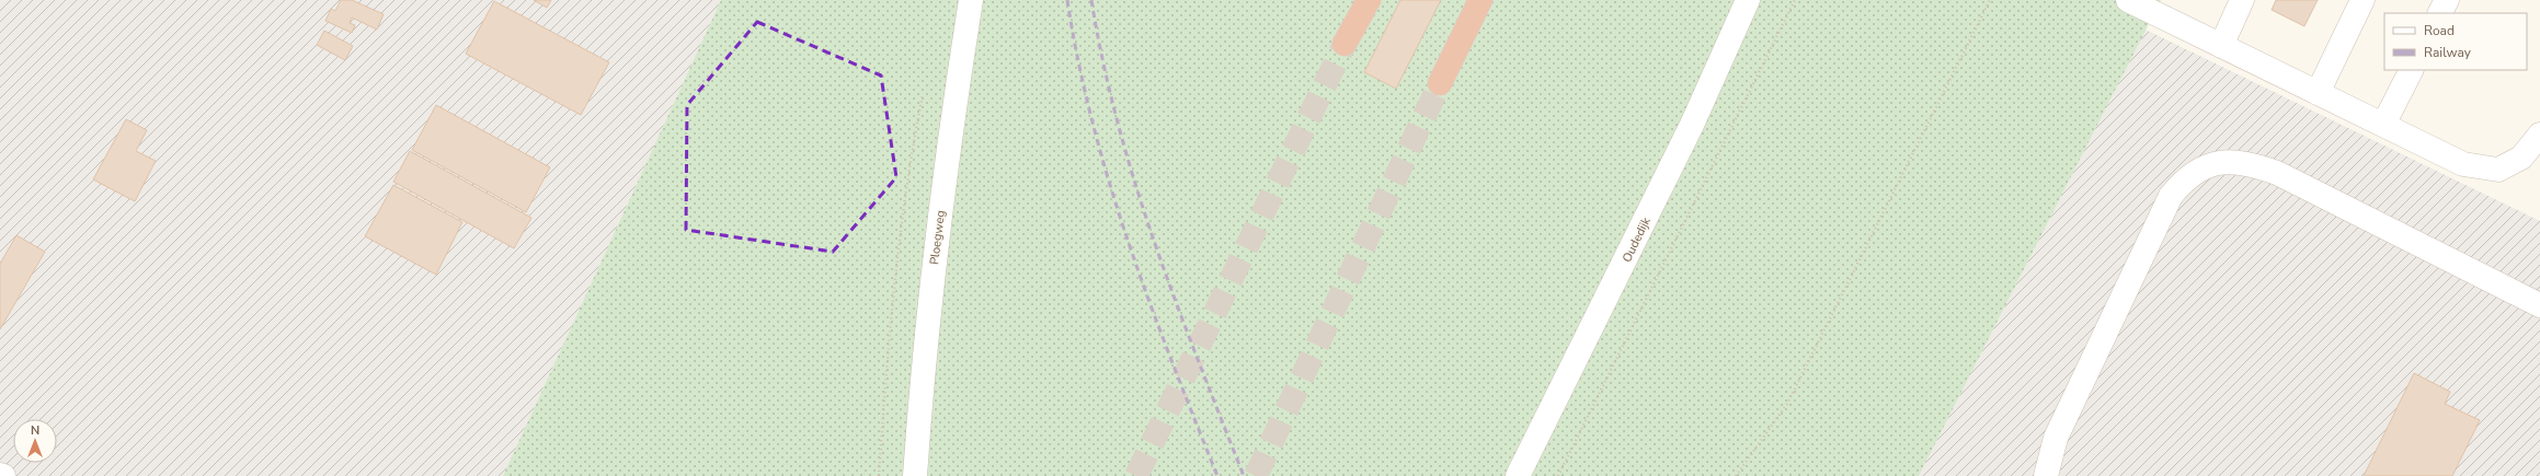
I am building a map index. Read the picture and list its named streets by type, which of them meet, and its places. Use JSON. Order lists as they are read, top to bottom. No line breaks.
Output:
{"streets":{"street":["Ploegweg","Oudedijk"]},"legend":["Road","Railway"],"north":"top"}
